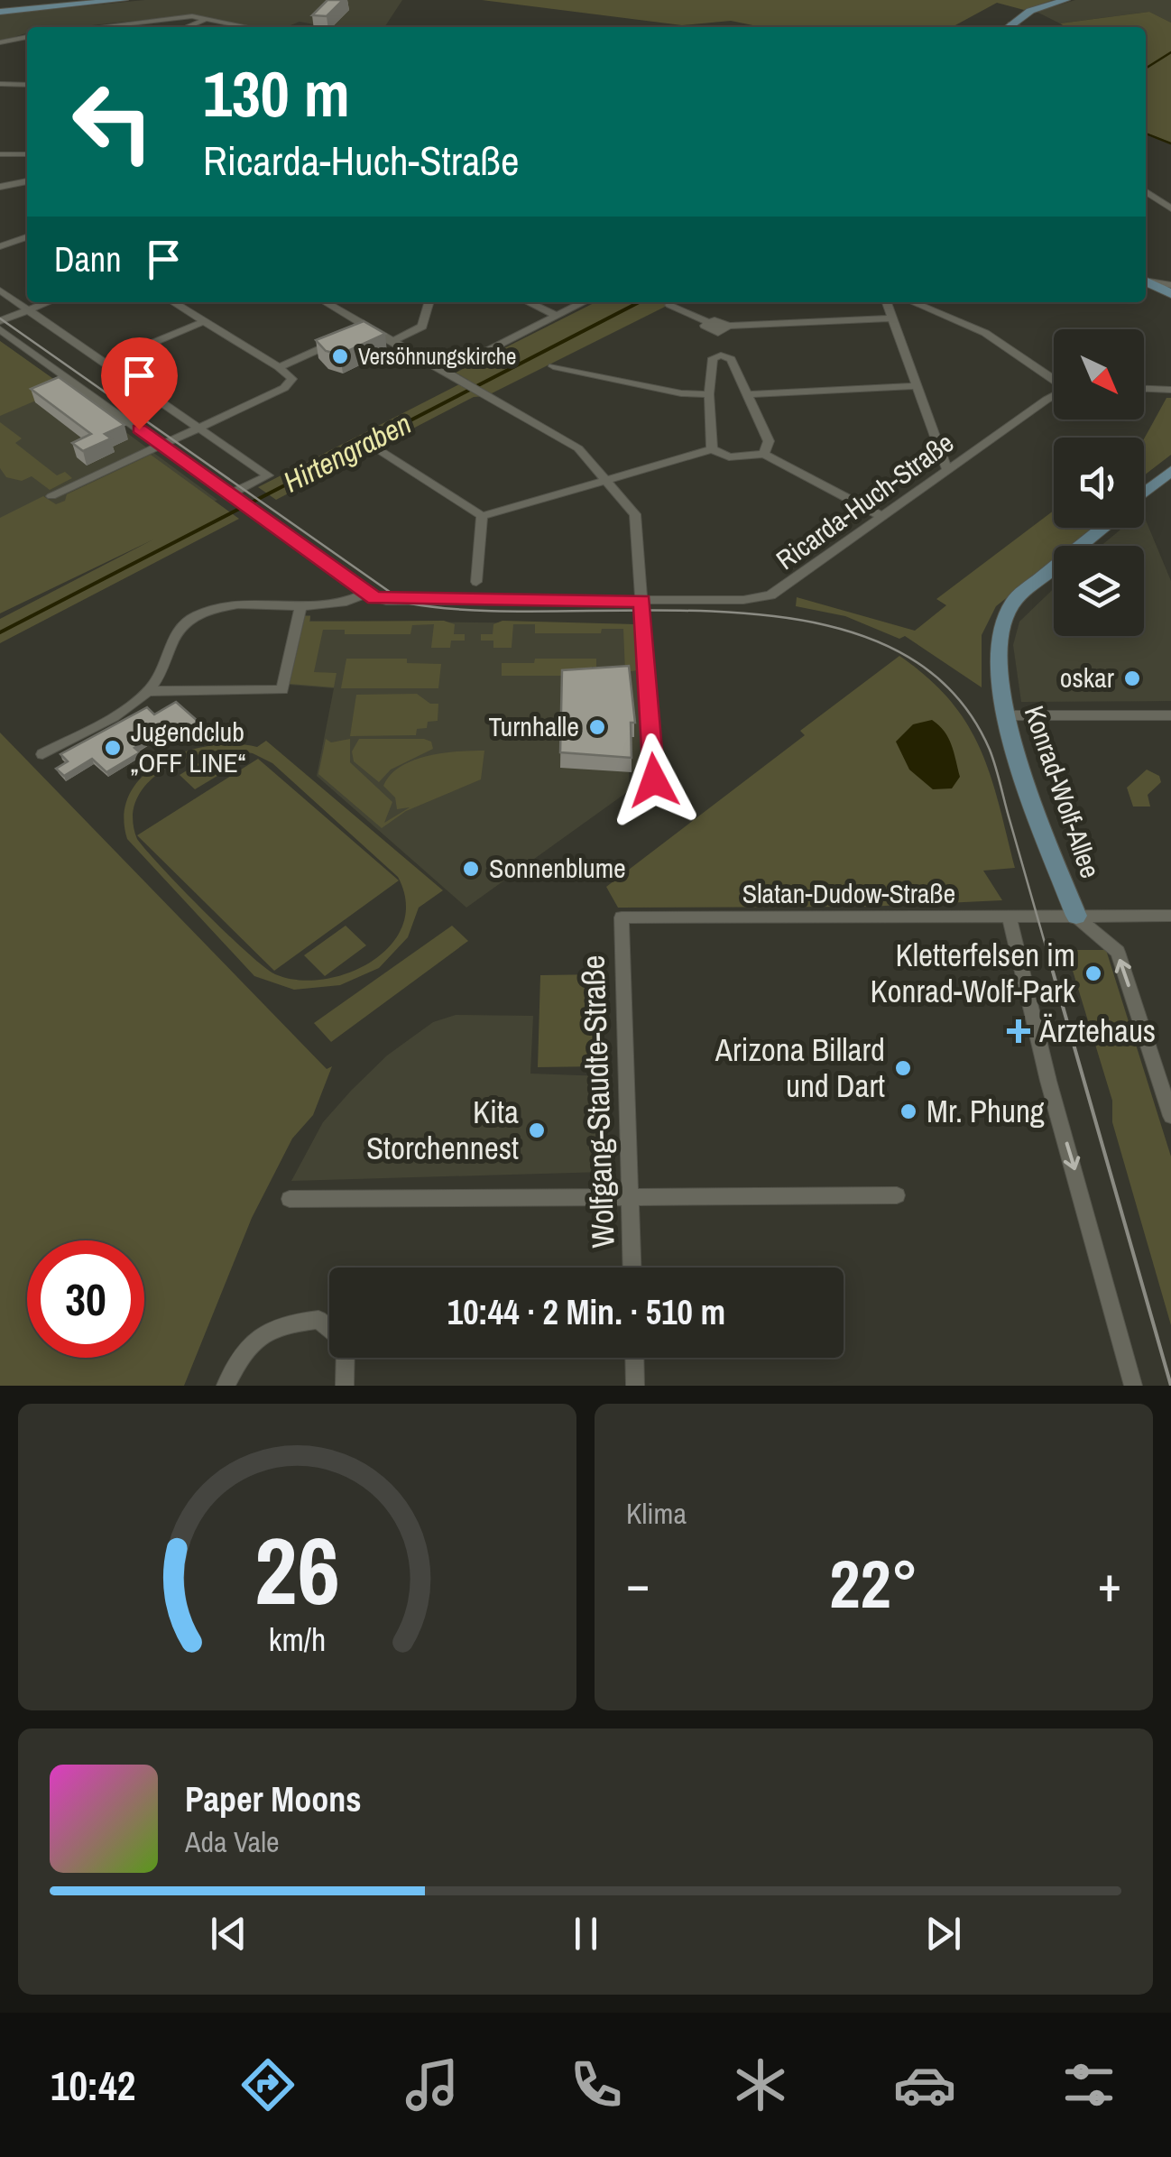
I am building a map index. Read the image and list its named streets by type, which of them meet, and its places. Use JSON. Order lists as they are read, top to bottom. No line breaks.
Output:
{"streets":{"street":["Ricarda-Huch-Straße","Konrad-Wolf-Allee","Slatan-Dudow-Straße","Wolfgang-Staudte-Straße"]},"crossings":[["Konrad-Wolf-Allee","Slatan-Dudow-Straße"],["Slatan-Dudow-Straße","Wolfgang-Staudte-Straße"]],"water":["Hirtengraben"],"places":{"other":["Versöhnungskirche","oskar","Turnhalle","Jugendclub „OFF LINE“","Sonnenblume","Kletterfelsen im Konrad-Wolf-Park","Arizona Billard und Dart","Mr. Phung","Kita Storchennest"],"health":["Ärztehaus"]},"north":"bottom right","page":{"turn":["130 m","Ricarda-Huch-Straße"],"then":"Dann","limit":"30","trip":"10:44 · 2 Min. · 510 m","tile":"Klima","heat":["−","22°","+"],"song":["Paper Moons","Ada Vale"],"tabs":"10:42","gauge":["26","km/h"]}}
